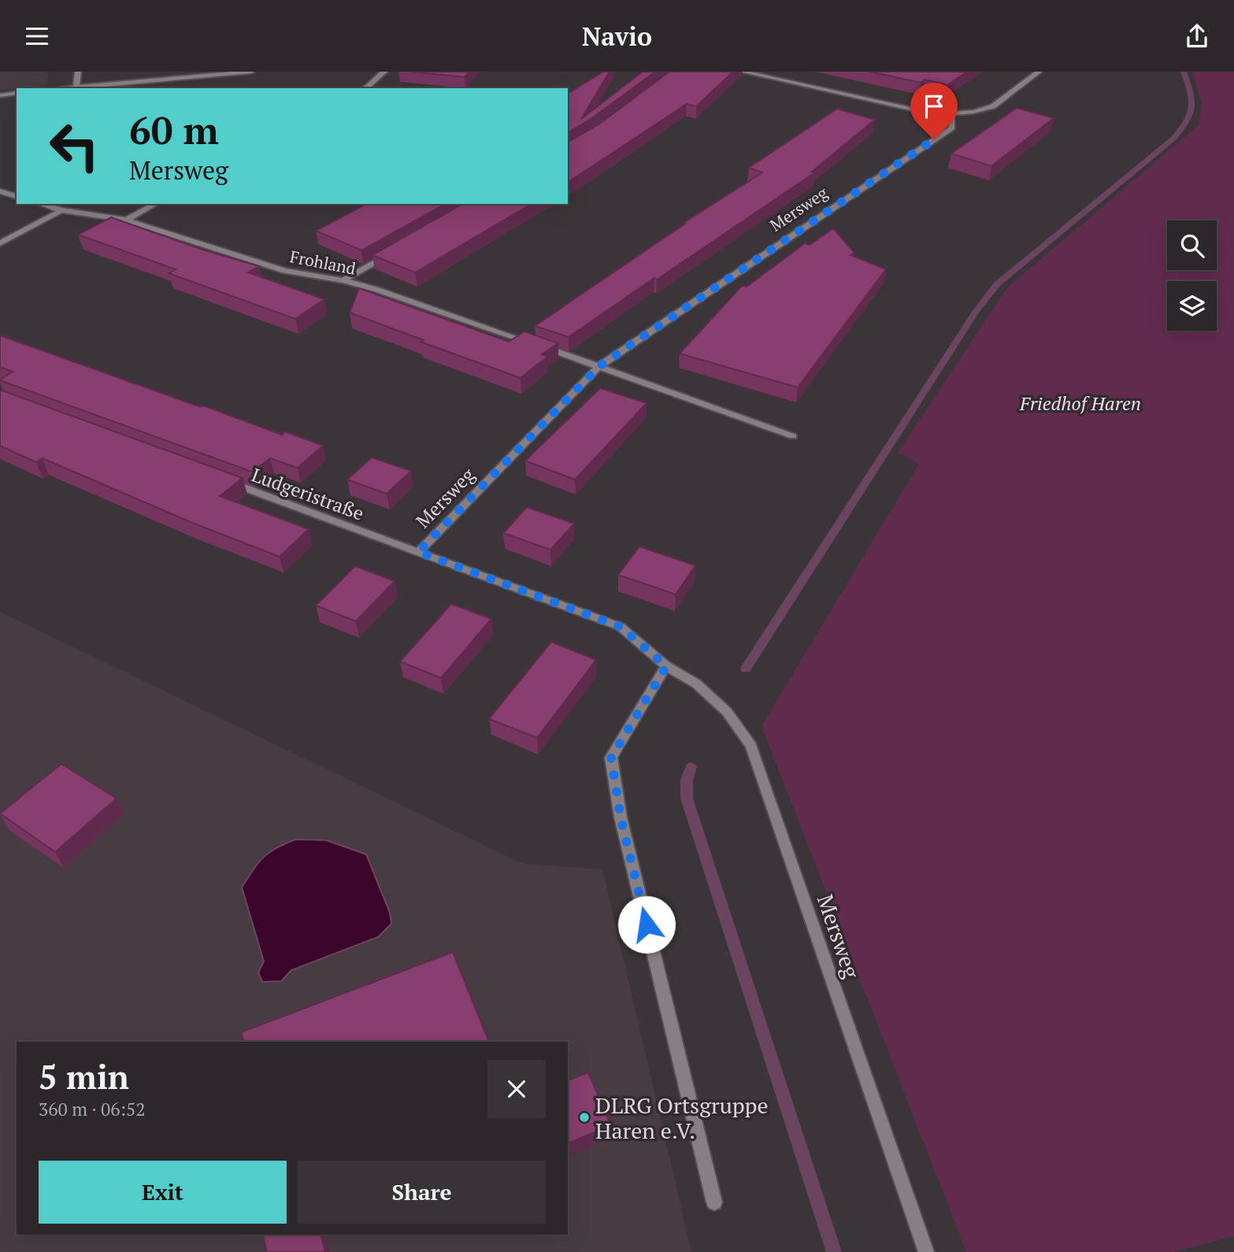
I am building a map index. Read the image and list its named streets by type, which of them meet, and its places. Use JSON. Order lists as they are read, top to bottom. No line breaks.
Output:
{"streets":{"street":["Mersweg","Frohland","Ludgeristraße"]},"crossings":[["Mersweg","Frohland"],["Mersweg","Ludgeristraße"]],"parks":["Friedhof Haren"],"places":["DLRG Ortsgruppe Haren e.V."],"page":{"header":"Navio","turn":["60 m","Mersweg"],"heading":["5 min","360 m · 06:52"],"buttons":["Exit","Share"]}}
